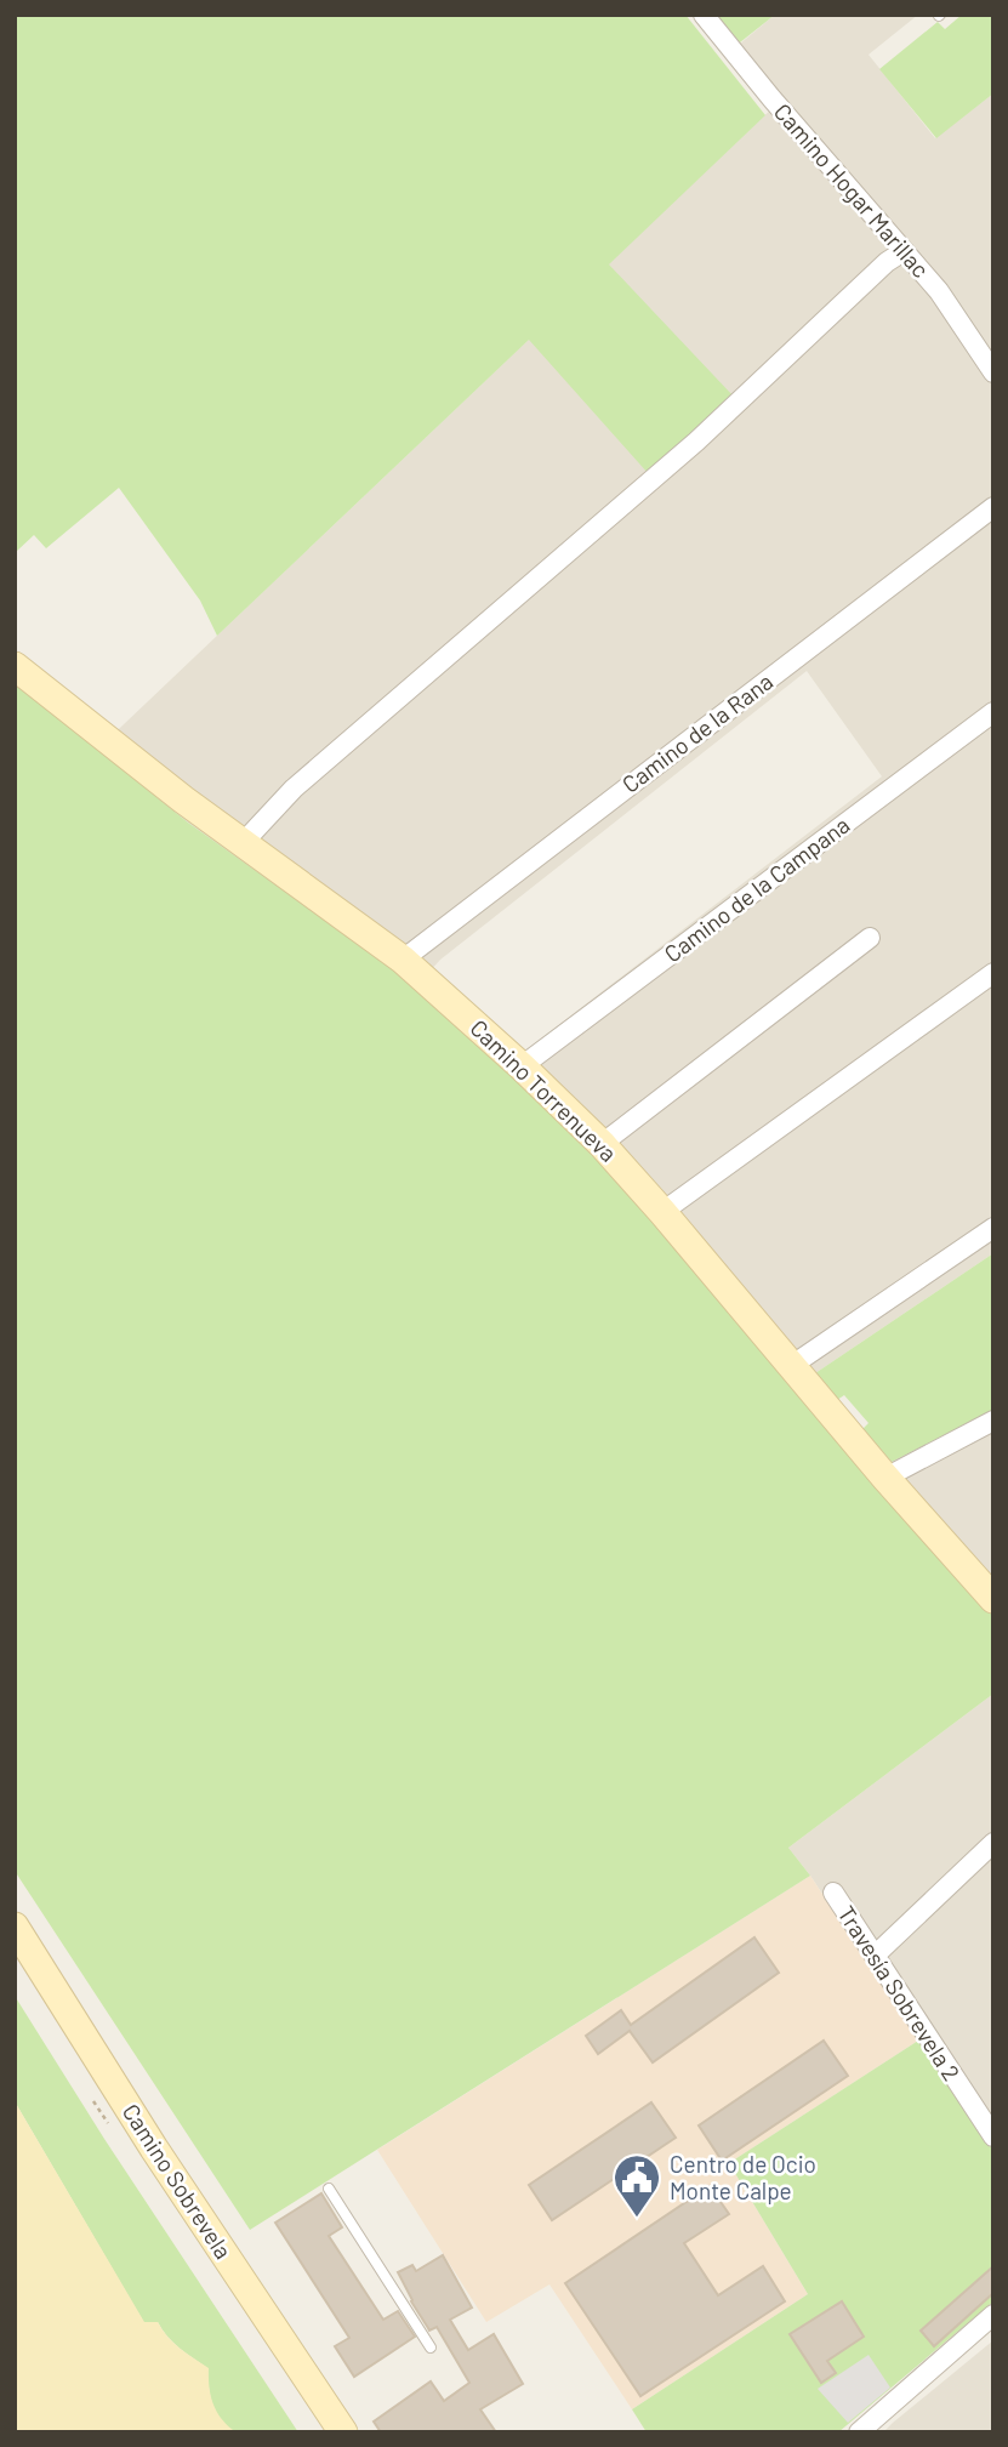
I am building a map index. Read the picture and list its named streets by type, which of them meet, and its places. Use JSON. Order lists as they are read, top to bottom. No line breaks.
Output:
{"streets":{"street":["Camino Hogar Marillac","Camino de la Rana","Camino de la Campana","Camino Torrenueva","Travesía Sobrevela 2","Camino Sobrevela"]},"crossings":[["Camino de la Rana","Camino Torrenueva"],["Camino de la Campana","Camino Torrenueva"]],"places":{"public building":["Centro de Ocio Monte Calpe"]}}
